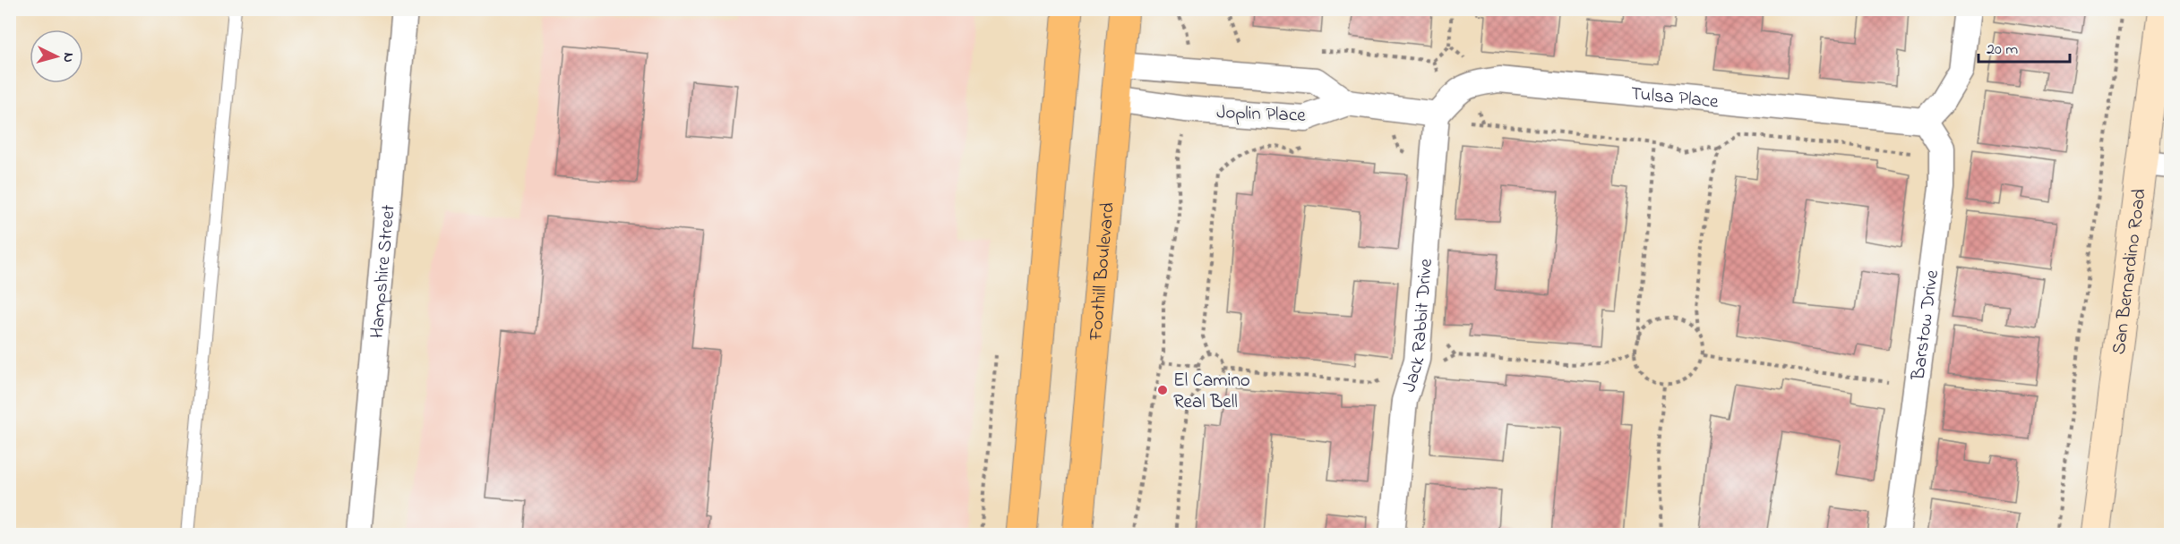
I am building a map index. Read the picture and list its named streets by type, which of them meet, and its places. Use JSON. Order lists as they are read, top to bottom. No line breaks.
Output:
{"streets":{"main road":["Foothill Boulevard"],"street":["Tulsa Place","Joplin Place","Hampshire Street","San Bernardino Road","Jack Rabbit Drive","Barstow Drive"]},"crossings":[["Tulsa Place","Joplin Place"],["Tulsa Place","Jack Rabbit Drive"],["Tulsa Place","Barstow Drive"],["Joplin Place","Foothill Boulevard"],["Joplin Place","Jack Rabbit Drive"]],"places":["El Camino Real Bell"],"scale_bar":"20 m","north":"right"}
